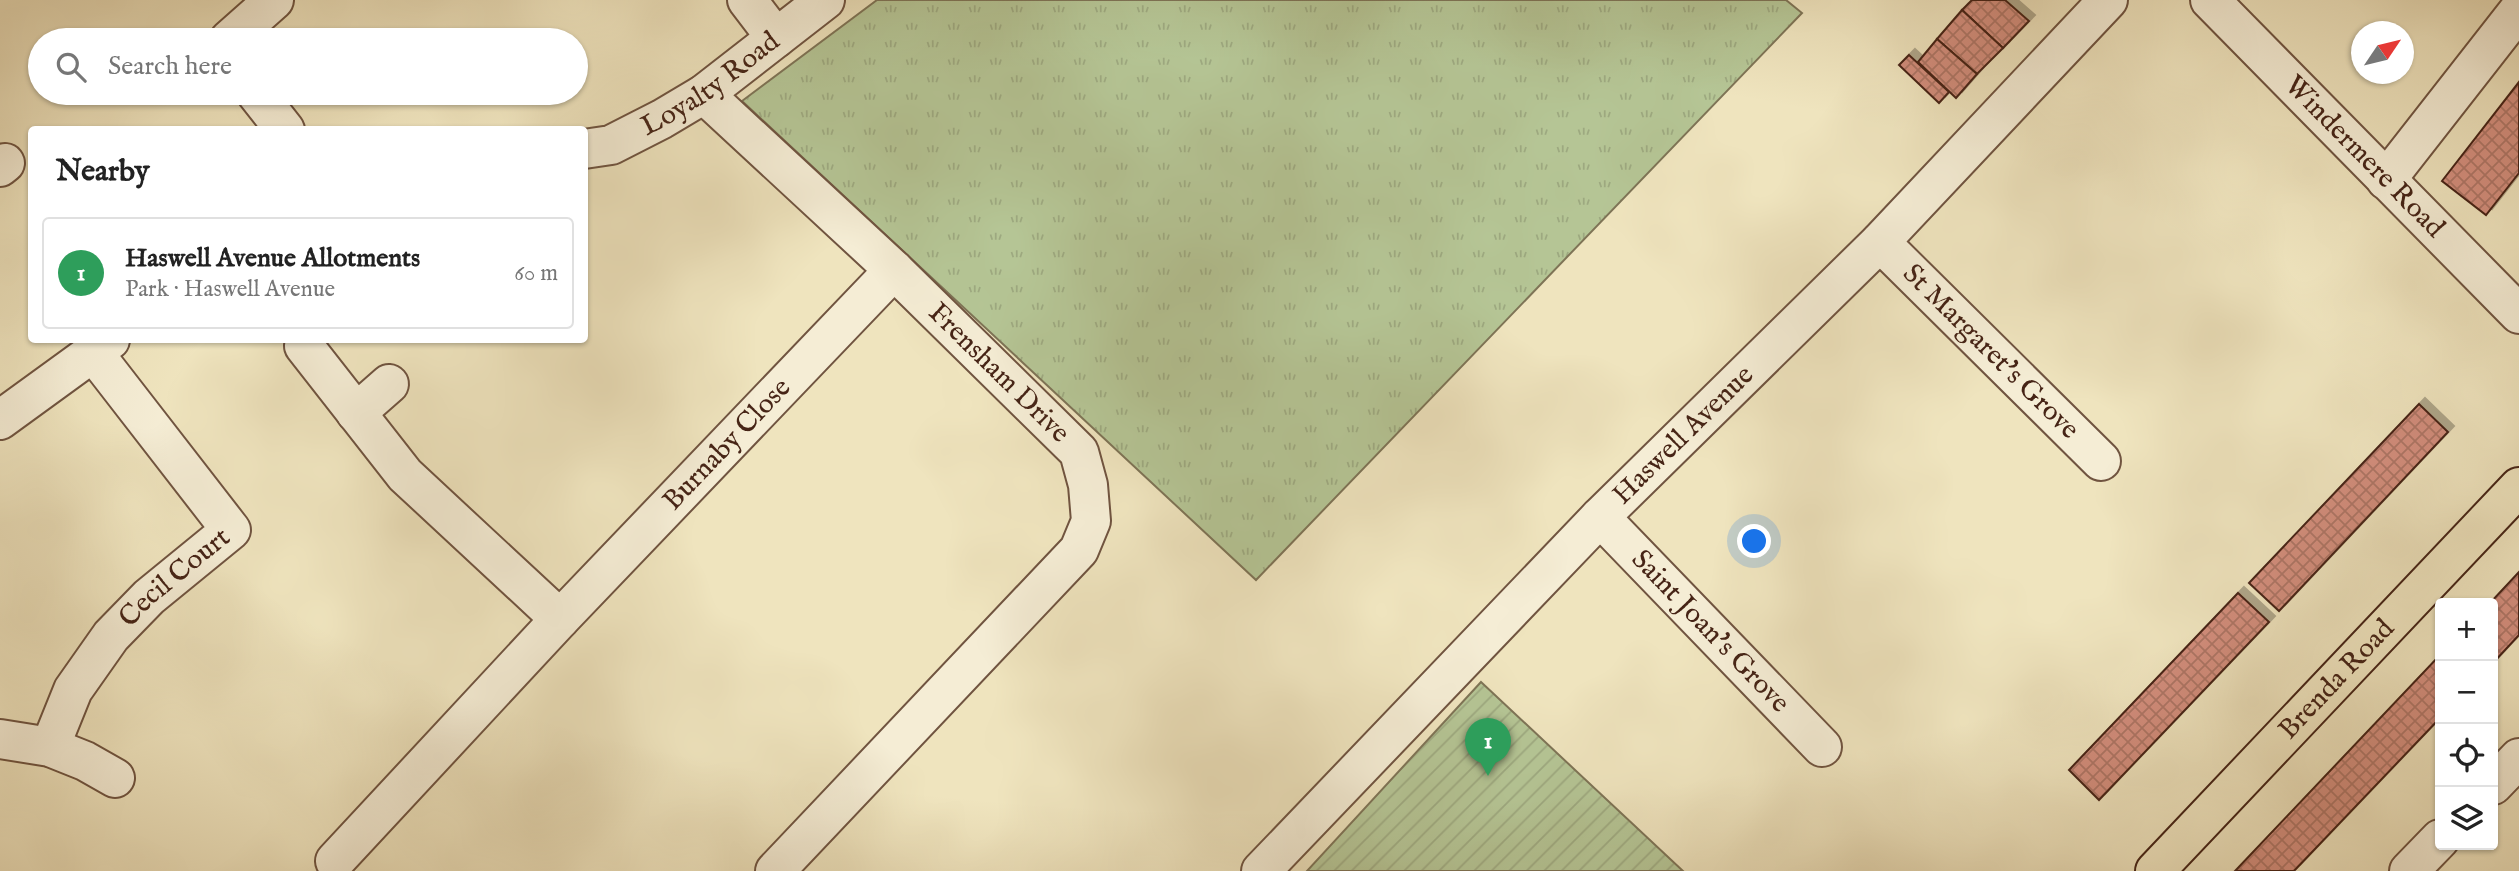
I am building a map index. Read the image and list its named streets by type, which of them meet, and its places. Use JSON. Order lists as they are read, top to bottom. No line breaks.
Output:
{"streets":{"main road":["Brenda Road"],"street":["Loyalty Road","Windermere Road","St Margaret's Grove","Frensham Drive","Haswell Avenue","Burnaby Close","Cecil Court","Saint Joan's Grove"]},"crossings":[["Loyalty Road","Frensham Drive"],["St Margaret's Grove","Haswell Avenue"],["Frensham Drive","Burnaby Close"],["Haswell Avenue","Saint Joan's Grove"]],"north":"top right","page":{"search":"Search here","heading":"Nearby","list":[{"mark":"1","name":"Haswell Avenue Allotments","note":"Park · Haswell Avenue","value":"60 m"}],"map_buttons":["+","−"],"pins":"1"}}
